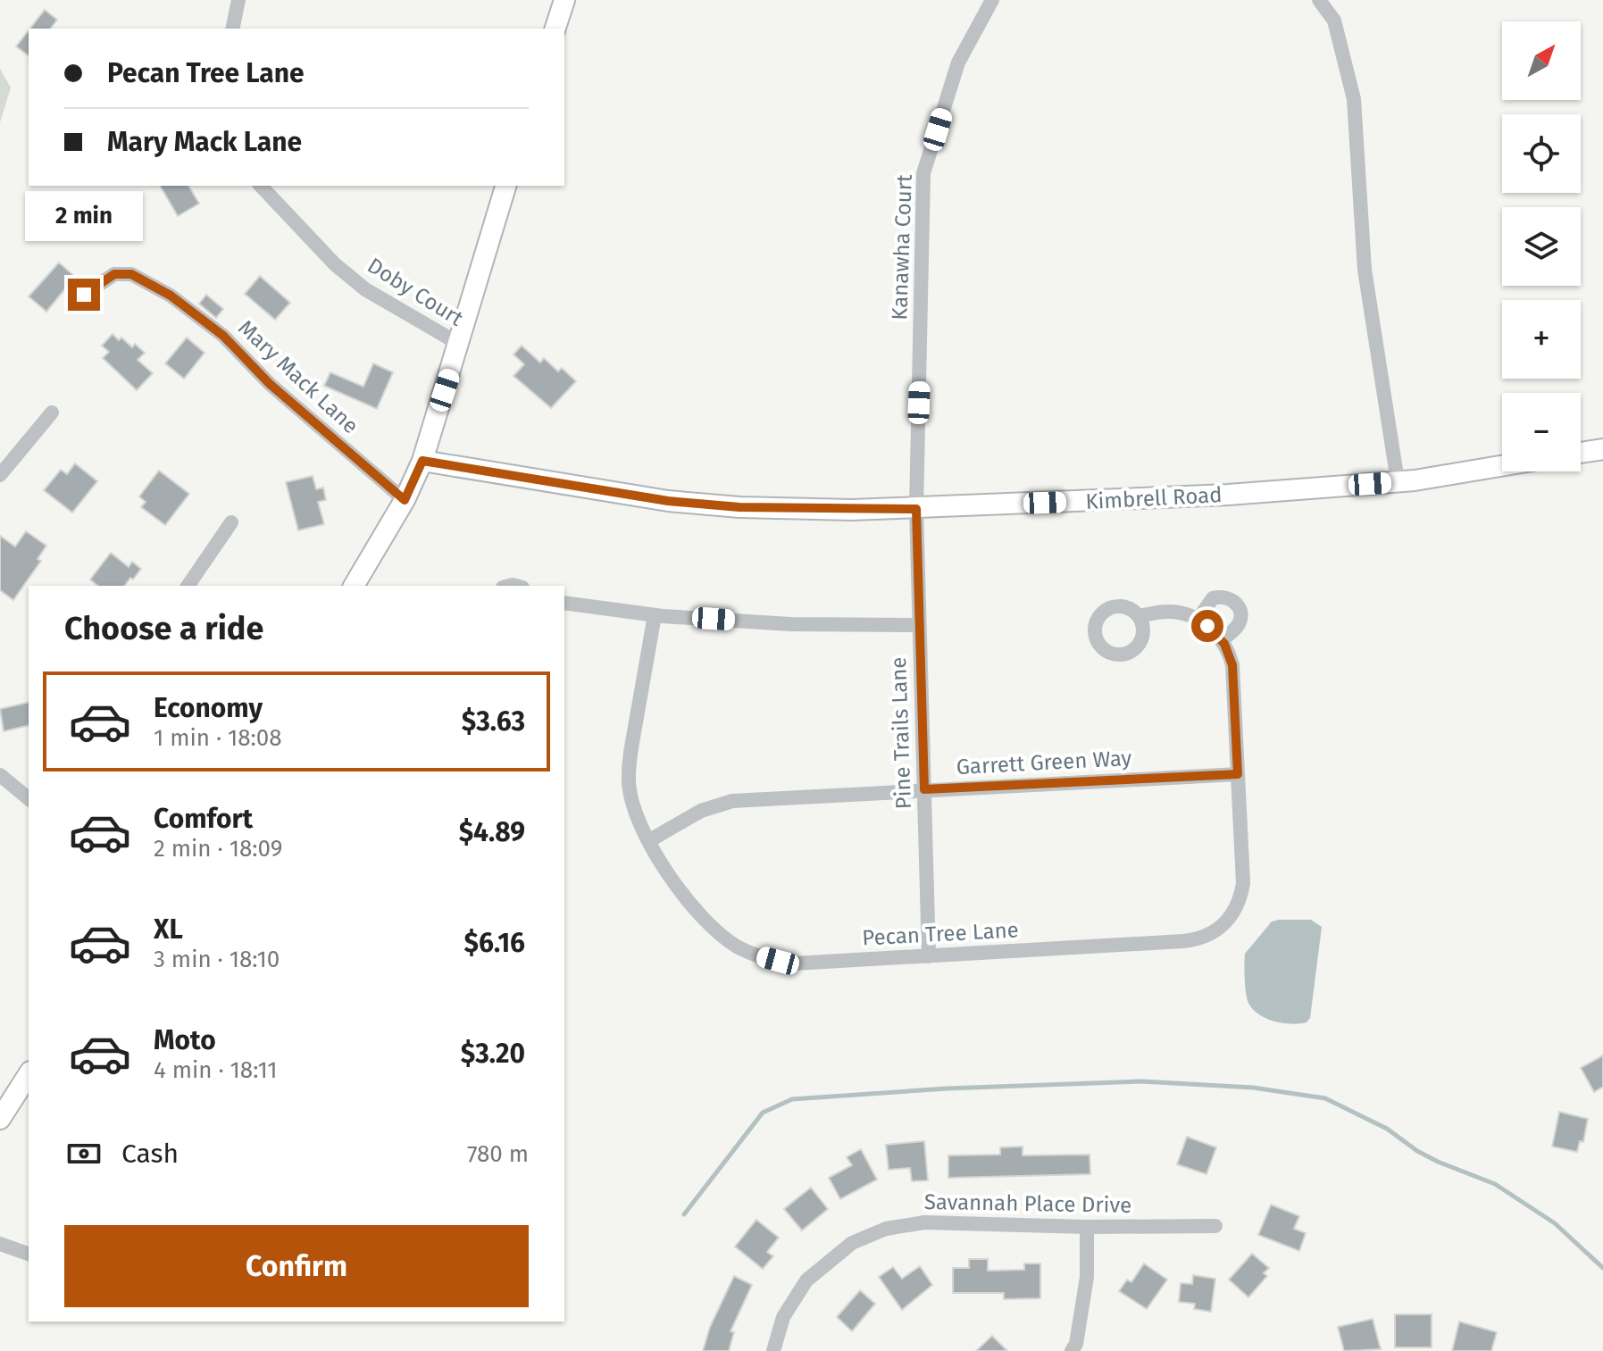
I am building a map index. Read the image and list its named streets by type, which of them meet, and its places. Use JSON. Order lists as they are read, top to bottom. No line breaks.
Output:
{"streets":{"street":["Kanawha Court","Doby Court","Mary Mack Lane","Kimbrell Road","Pine Trails Lane","Garrett Green Way","Pecan Tree Lane","Savannah Place Drive"]},"crossings":[["Kanawha Court","Kimbrell Road"],["Kanawha Court","Pine Trails Lane"],["Kimbrell Road","Pine Trails Lane"],["Pine Trails Lane","Garrett Green Way"],["Pine Trails Lane","Pecan Tree Lane"],["Garrett Green Way","Pecan Tree Lane"]],"north":"top right","page":{"map_buttons":["+","−"],"banner":["Pecan Tree Lane","Mary Mack Lane"],"bubble":"2 min","heading":"Choose a ride","list":[{"name":"Economy","note":"1 min · 18:08","value":"$3.63"},{"name":"Comfort","note":"2 min · 18:09","value":"$4.89"},{"name":"XL","note":"3 min · 18:10","value":"$6.16"},{"name":"Moto","note":"4 min · 18:11","value":"$3.20"}],"pay":["Cash","780 m"],"buttons":"Confirm"}}
